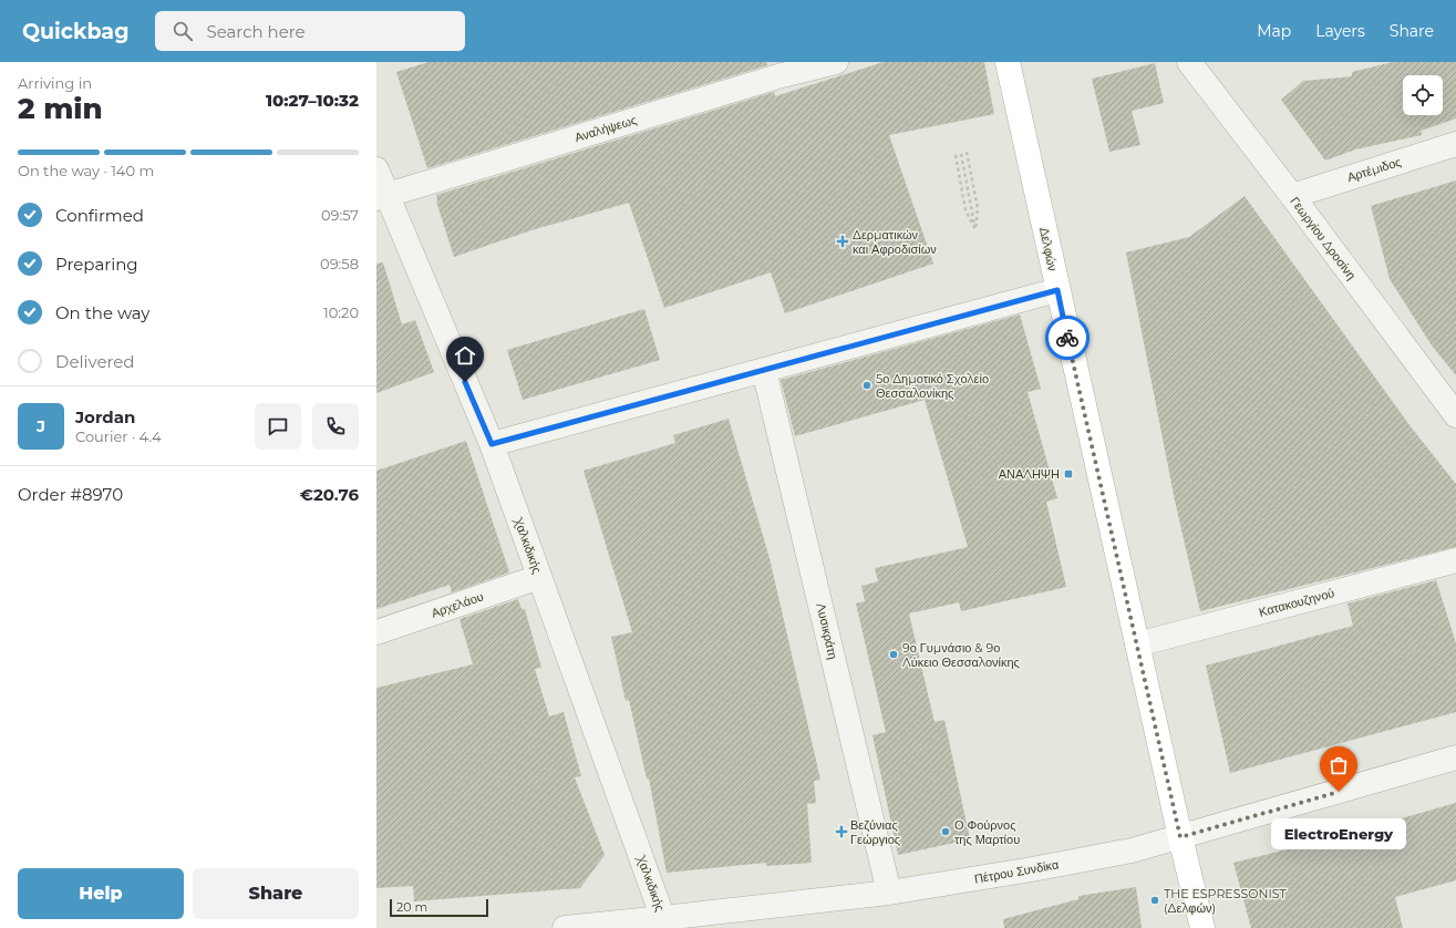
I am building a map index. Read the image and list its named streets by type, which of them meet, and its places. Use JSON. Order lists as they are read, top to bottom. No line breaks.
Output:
{"streets":{"main road":["Δελφών"],"street":["Αναλήψεως","Αρτέμιδος","Γεωργίου Δροσίνη","Χαλκιδικής","Κατακουζηνού","Αρχελάου","Λυσικράτη","Πέτρου Συνδίκα"]},"crossings":[["Αναλήψεως","Χαλκιδικής"],["Αρτέμιδος","Γεωργίου Δροσίνη"],["Δελφών","Κατακουζηνού"],["Δελφών","Πέτρου Συνδίκα"],["Χαλκιδικής","Αρχελάου"],["Χαλκιδικής","Πέτρου Συνδίκα"],["Λυσικράτη","Πέτρου Συνδίκα"]],"places":{"health":["Δερματικών και Αφροδισίων","Βεζύνιας Γεώργιος"],"other":["5ο Δημοτικό Σχολείο Θεσσαλονίκης","9ο Γυμνάσιο & 9ο Λύκειο Θεσσαλονίκης","ElectroEnergy","Ο Φούρνος της Μαρτίου","THE ESPRESSONIST (Δελφών)"],"transit":["ΑΝΑΛΗΨΗ"]},"scale_bar":"20 m","page":{"header":"Quickbag","search":"Search here","nav":["Map","Layers","Share"],"heading":["2 min","Arriving in","10:27–10:32"],"panel":["Jordan","Courier · 4.4","Order #8970","€20.76"],"bar":"On the way · 140 m","list":[["Confirmed","09:57"],["Preparing","09:58"],["On the way","10:20"],"Delivered"],"round":"J","bubble":"ElectroEnergy","buttons":["Help","Share"],"scale":"20 m"}}
